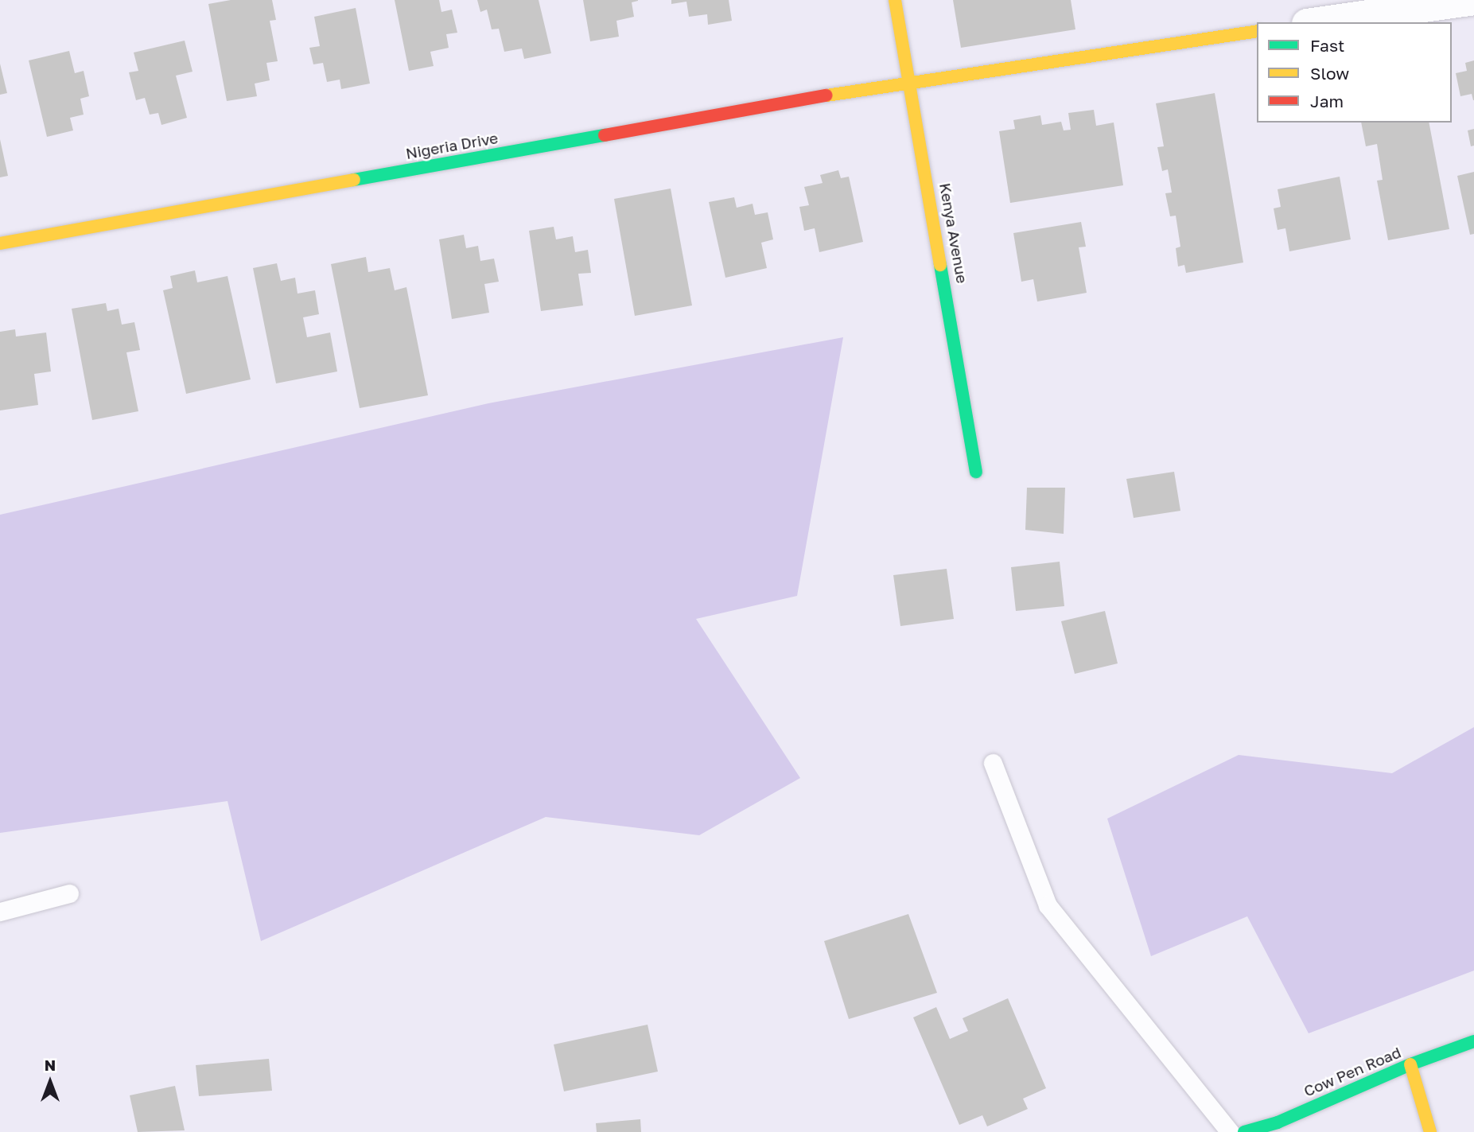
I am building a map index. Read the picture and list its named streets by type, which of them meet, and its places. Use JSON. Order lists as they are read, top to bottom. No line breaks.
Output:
{"streets":{"street":["Nigeria Drive","Kenya Avenue","Cow Pen Road"]},"crossings":[["Nigeria Drive","Kenya Avenue"]],"legend":["Fast","Slow","Jam"],"north":"top"}
